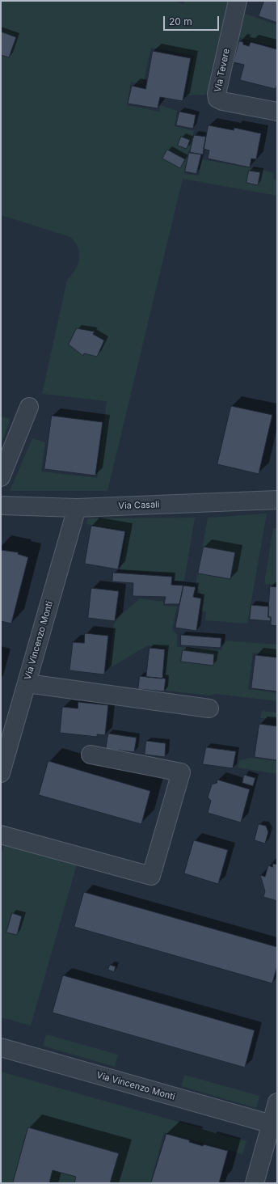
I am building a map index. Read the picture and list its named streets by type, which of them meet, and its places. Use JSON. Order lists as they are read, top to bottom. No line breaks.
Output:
{"streets":{"street":["Via Tevere","Via Casali","Via Vincenzo Monti"]},"crossings":[["Via Casali","Via Vincenzo Monti"]],"scale_bar":"20 m"}
